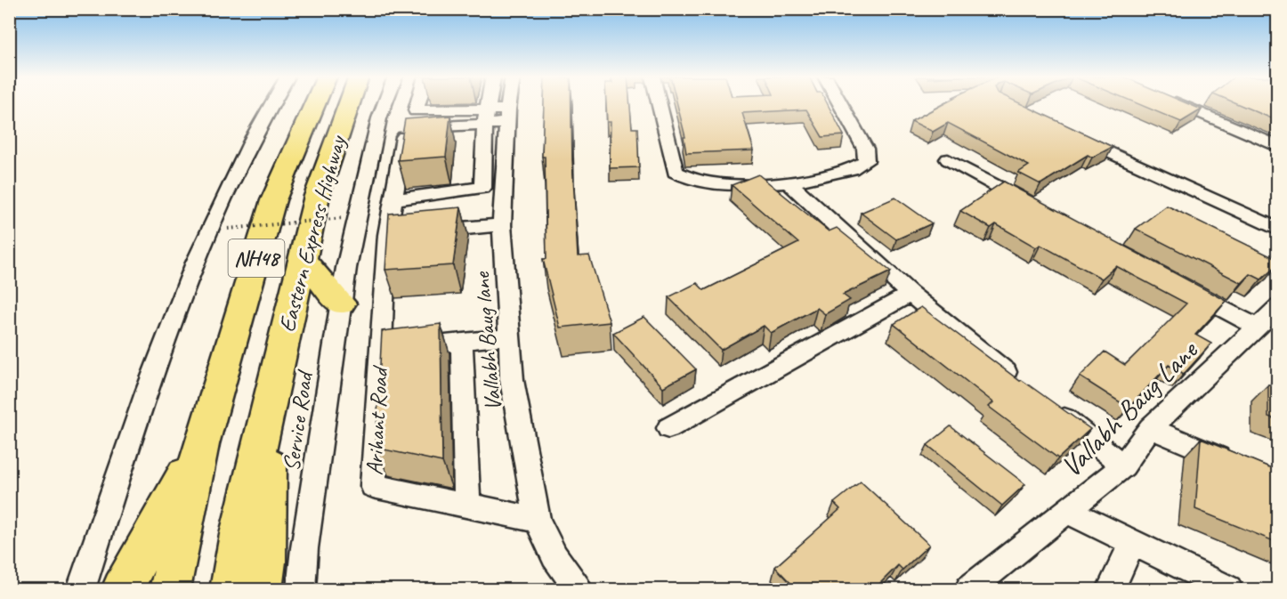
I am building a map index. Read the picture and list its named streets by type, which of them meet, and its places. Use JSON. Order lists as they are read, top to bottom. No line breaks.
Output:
{"streets":{"highway":["Eastern Express Highway","NH48"],"street":["Vallabh Baug lane","Vallabh Baug Lane","Service Road","Arihant Road"]},"crossings":[["Eastern Express Highway","NH48"],["Vallabh Baug lane","Arihant Road"]]}
